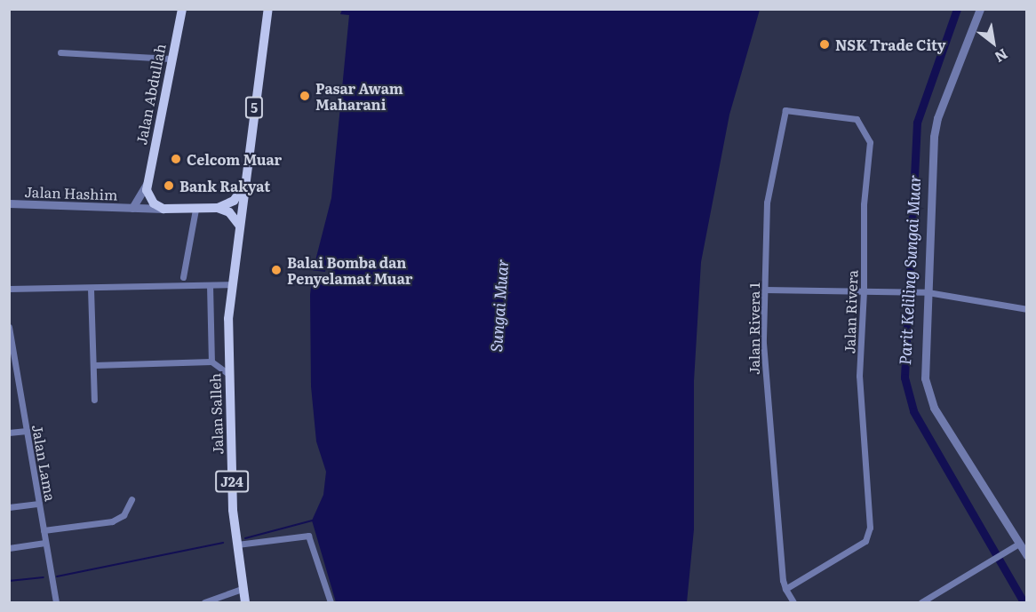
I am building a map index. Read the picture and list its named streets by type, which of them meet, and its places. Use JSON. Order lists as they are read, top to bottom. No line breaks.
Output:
{"streets":{"main road":["Jalan Abdullah","5","Jalan Salleh","J24"],"street":["Jalan Hashim","Jalan Rivera","Jalan Rivera 1","Jalan Lama"]},"crossings":[["5","Jalan Salleh"],["Jalan Rivera","Jalan Rivera 1"]],"water":["Parit Keliling Sungai Muar","Sungai Muar"],"places":["NSK Trade City","Pasar Awam Maharani","Celcom Muar","Bank Rakyat","Balai Bomba dan Penyelamat Muar"],"north":"bottom right"}
